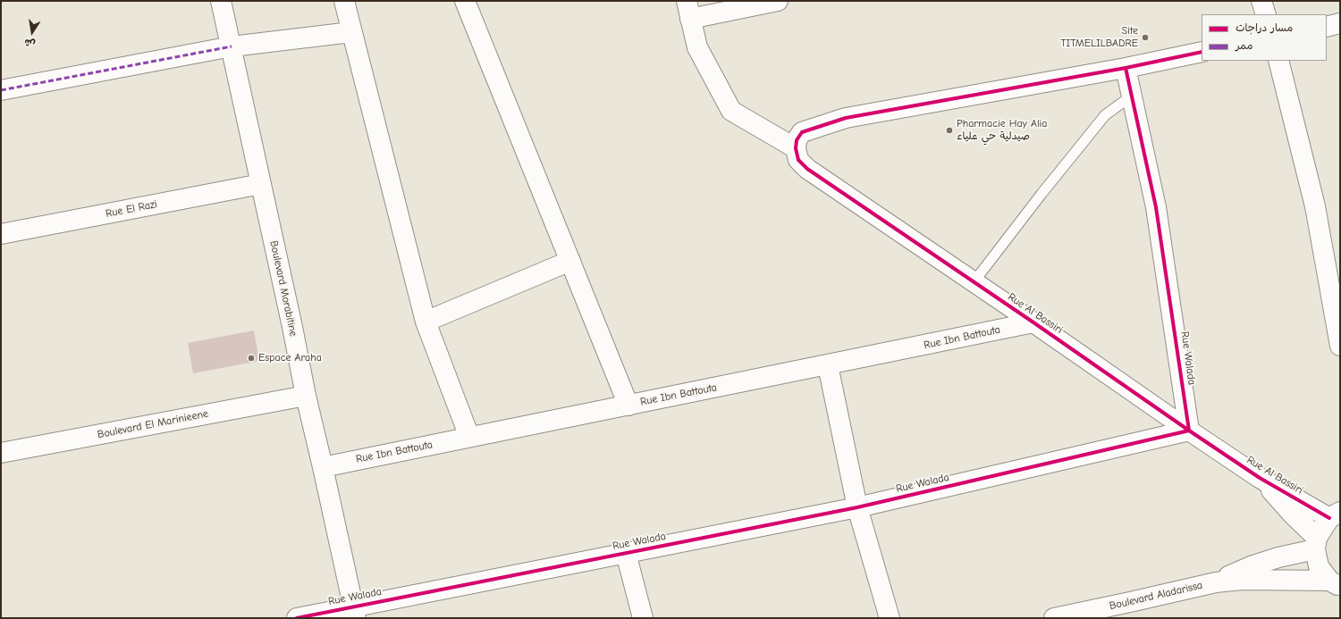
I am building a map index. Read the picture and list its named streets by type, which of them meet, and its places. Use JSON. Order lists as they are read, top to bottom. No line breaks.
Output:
{"streets":{"street":["Rue El Razi","Boulevard Morabitine","Rue Al Bassiri","Rue Ibn Battouta","Rue Walada","Boulevard El Marinieene","Boulevard Aladarissa"]},"crossings":[["Rue El Razi","Boulevard Morabitine"],["Boulevard Morabitine","Rue Ibn Battouta"],["Boulevard Morabitine","Rue Walada"],["Boulevard Morabitine","Boulevard El Marinieene"],["Rue Al Bassiri","Rue Ibn Battouta"],["Rue Al Bassiri","Rue Walada"],["Rue Al Bassiri","Boulevard Aladarissa"]],"places":["Site TITMELILBADRE","Pharmacie Hay Alia صيدلية حي علياء","Espace Araha"],"legend":["مسار دراجات","ممر"],"north":"bottom"}
